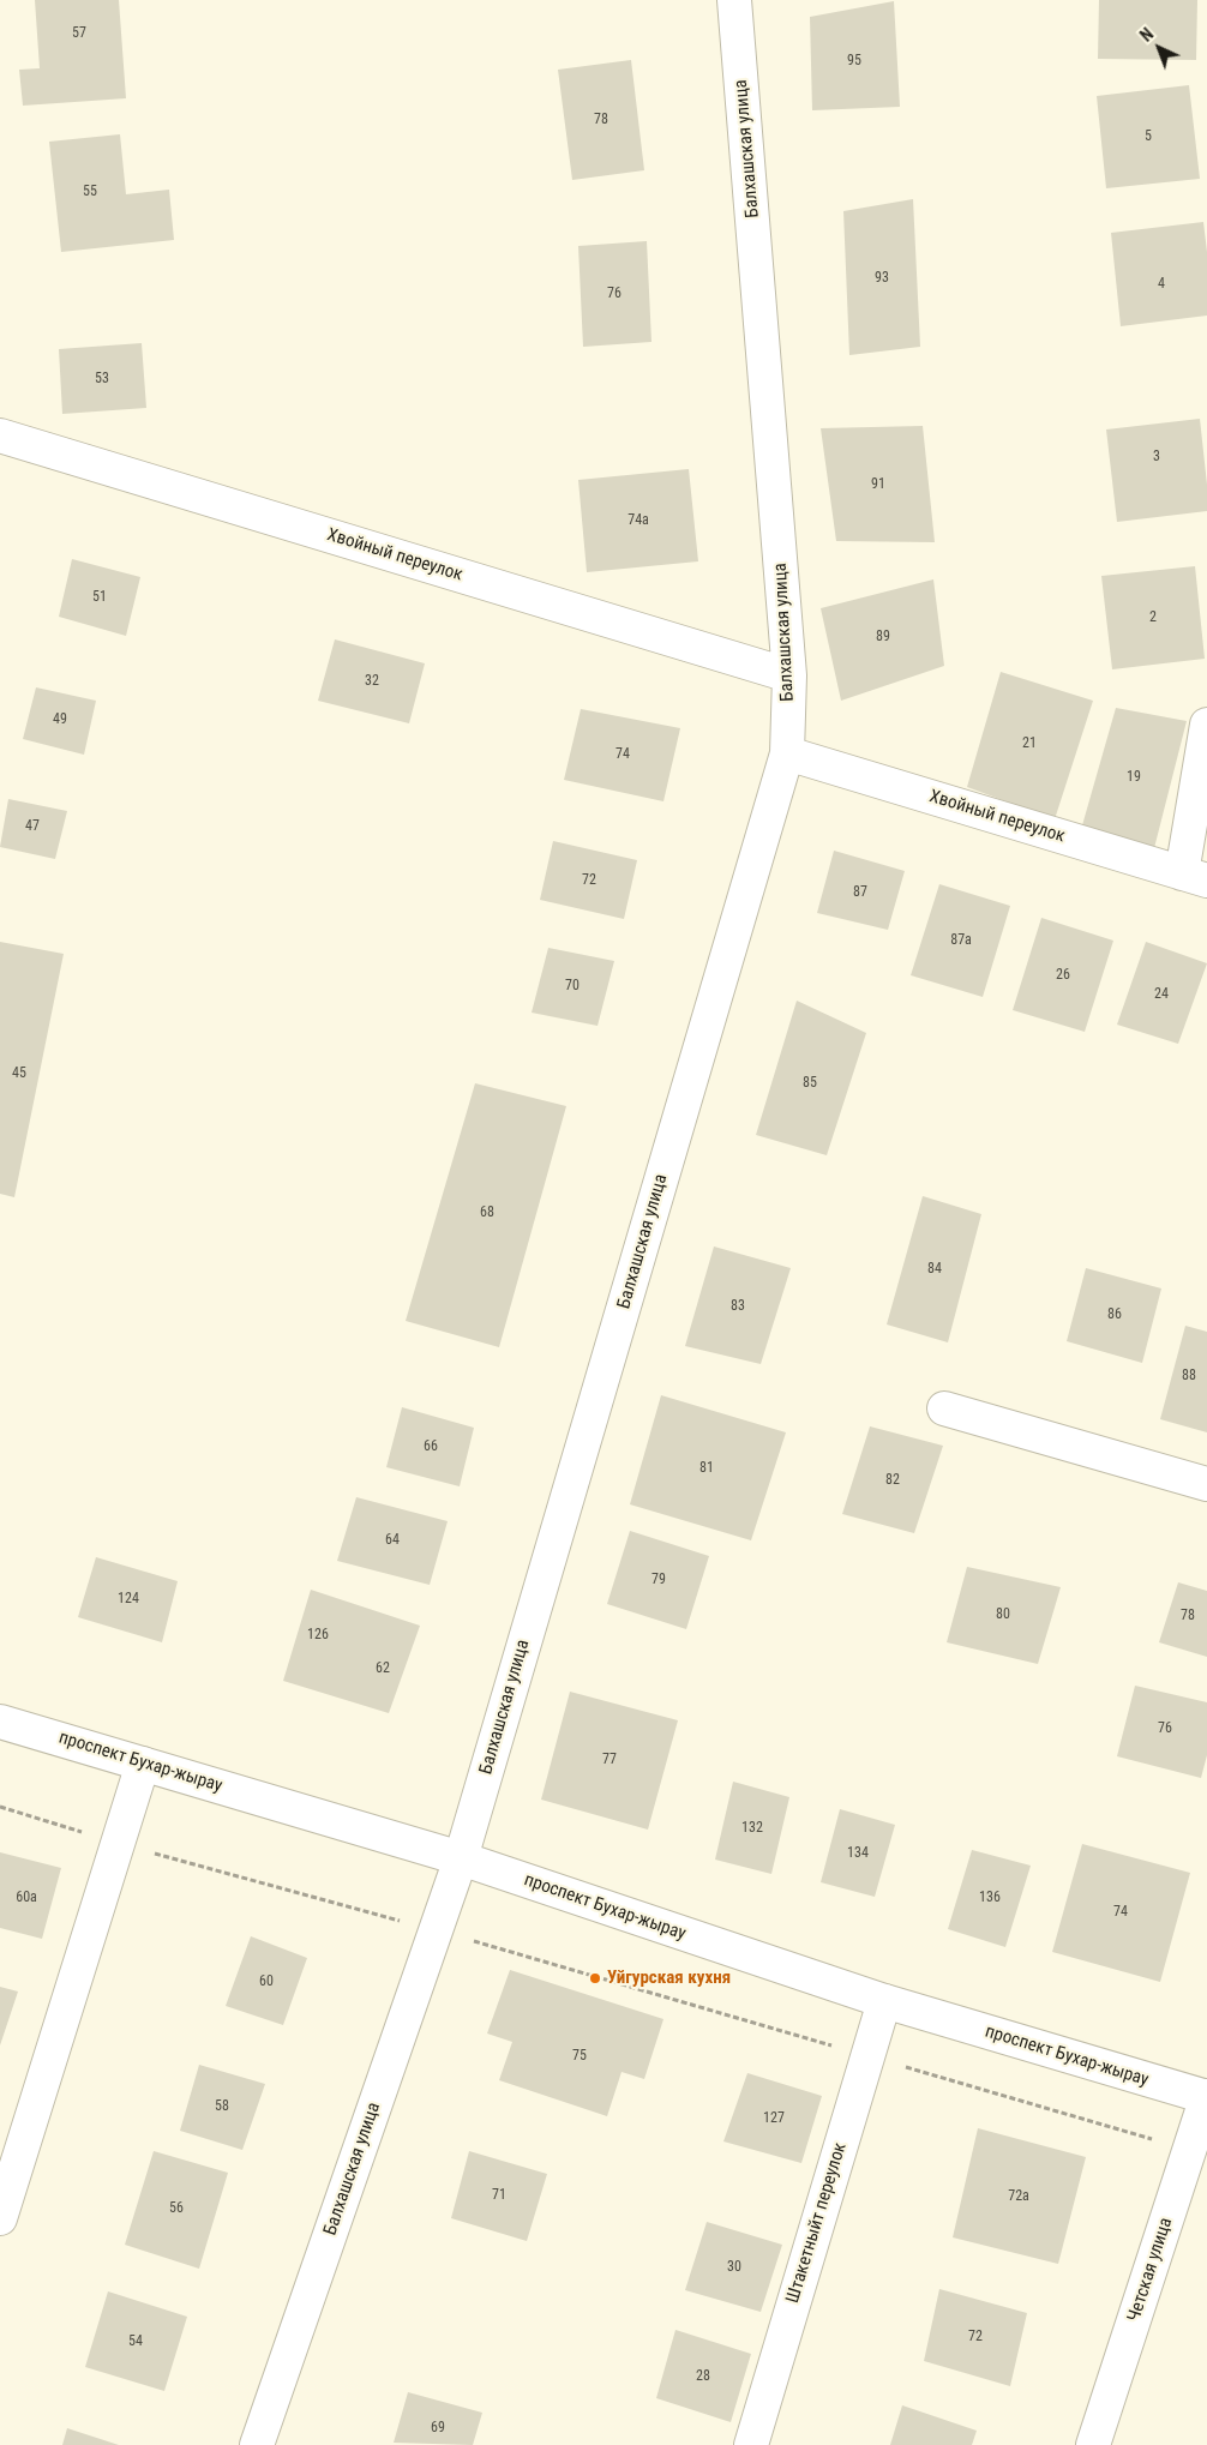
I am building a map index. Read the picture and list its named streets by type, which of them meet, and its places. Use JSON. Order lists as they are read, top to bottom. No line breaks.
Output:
{"streets":{"street":["Балхашская улица","Хвойный переулок","проспект Бухар-жырау","Штакетныйт переулок","Четская улица"]},"crossings":[["Балхашская улица","Хвойный переулок"],["Балхашская улица","проспект Бухар-жырау"],["проспект Бухар-жырау","Штакетныйт переулок"],["проспект Бухар-жырау","Четская улица"]],"places":["Уйгурская кухня"],"house_numbers":["57","95","78","5","55","93","4","76","53","3","91","74а","51","2","89","32","49","21","74","19","47","72","87","87а","26","70","24","45","85","68","84","83","86","88","66","81","82","64","79","124","80","78","126","62","76","77","132","134","60а","136","74","60","75","58","127","71","72а","56","30","72","54","28","69"],"north":"top left"}
